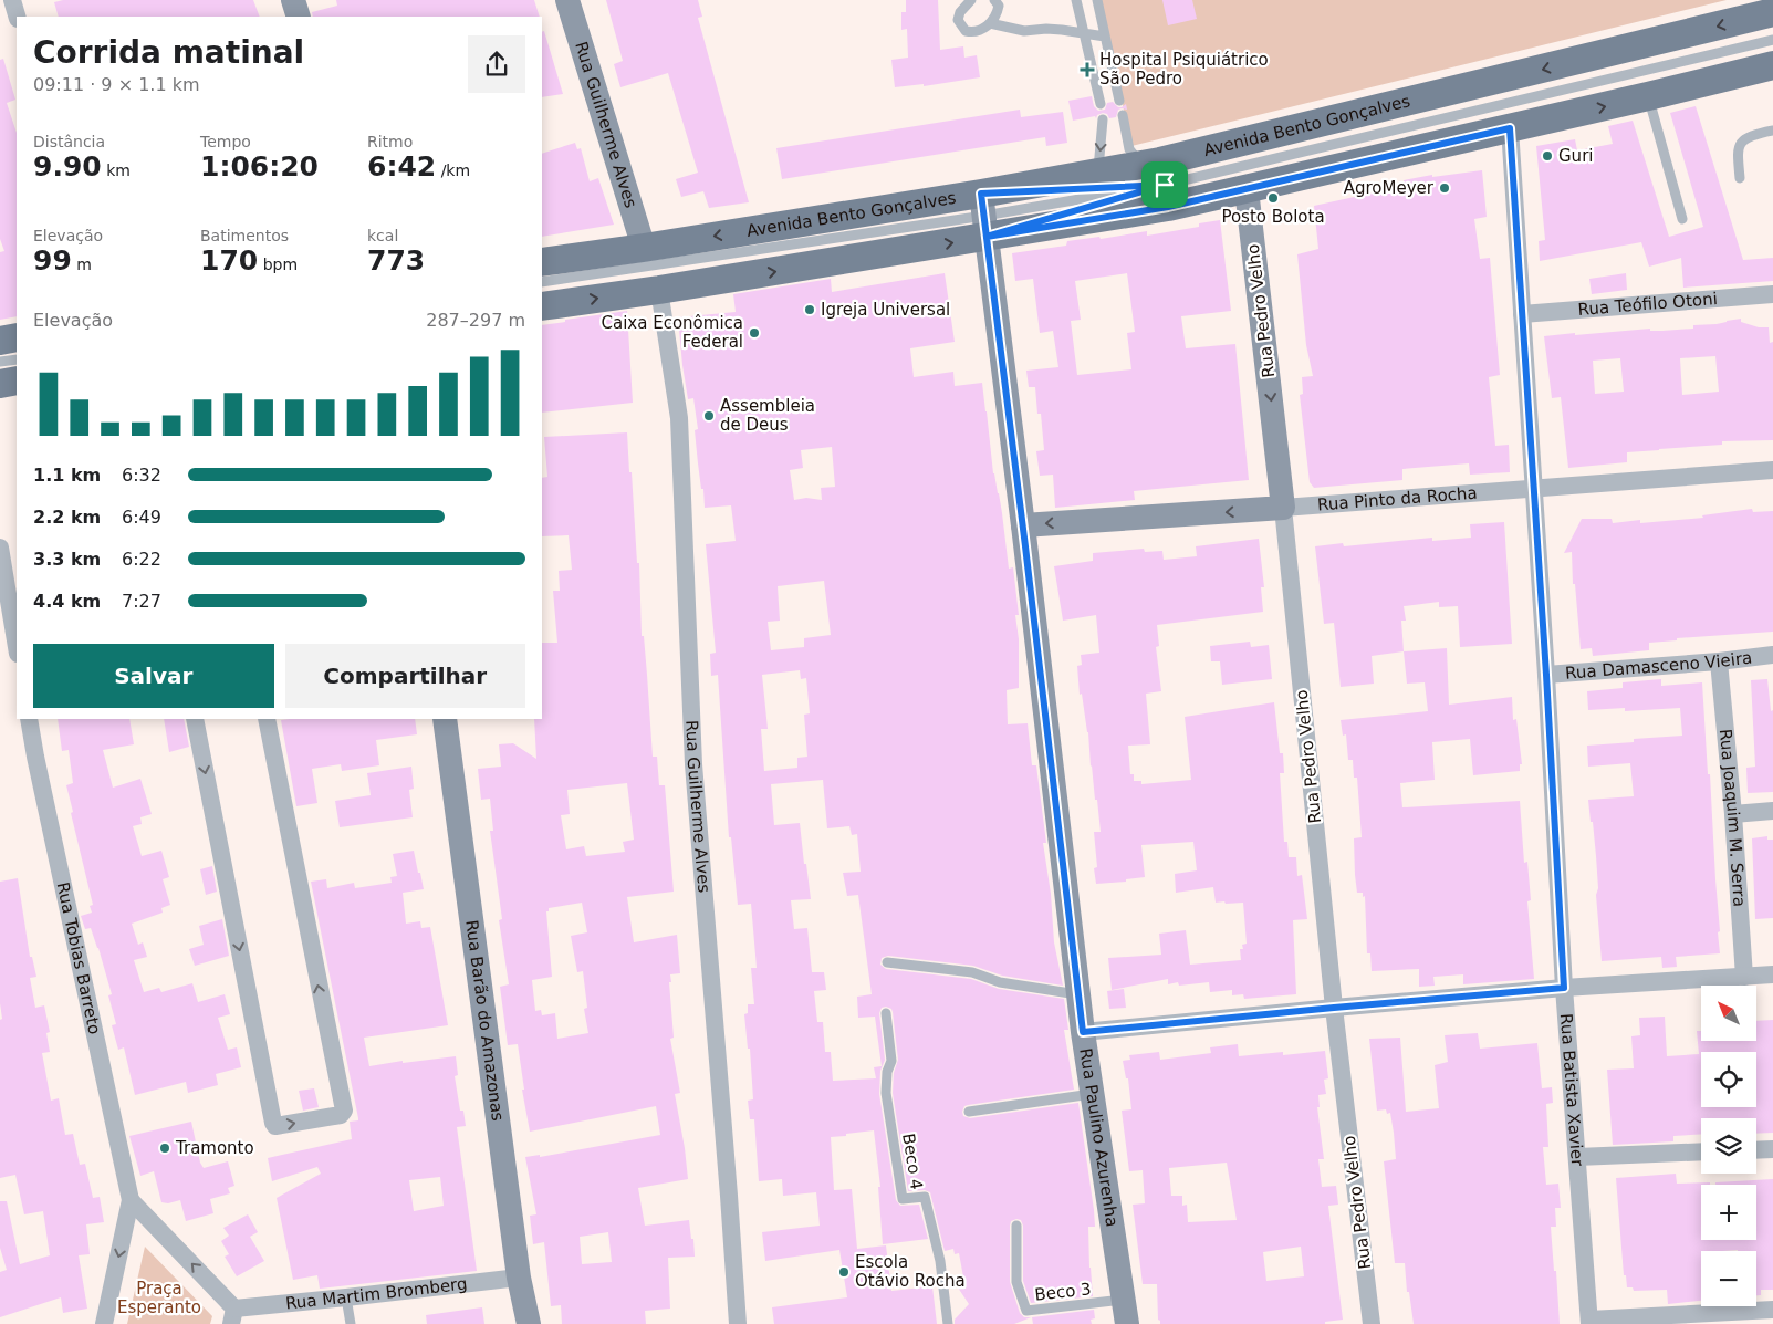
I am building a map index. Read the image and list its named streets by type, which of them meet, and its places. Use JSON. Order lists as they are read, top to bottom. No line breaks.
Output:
{"streets":{"main road":["Avenida Bento Gonçalves"],"street":["Rua Guilherme Alves","Rua Teófilo Otoni","Rua Pedro Velho","Rua Pinto da Rocha","Rua Damasceno Vieira","Rua Joaquim M. Serra","Rua Tobias Barreto","Rua Barão do Amazonas","Rua Batista Xavier","Rua Paulino Azurenha","Rua Martim Bromberg"],"lane":["Beco 4","Beco 3"]},"crossings":[["Rua Guilherme Alves","Avenida Bento Gonçalves"],["Avenida Bento Gonçalves","Rua Pedro Velho"],["Avenida Bento Gonçalves","Rua Batista Xavier"],["Avenida Bento Gonçalves","Rua Paulino Azurenha"],["Rua Teófilo Otoni","Rua Batista Xavier"],["Rua Pedro Velho","Rua Pinto da Rocha"],["Rua Pinto da Rocha","Rua Batista Xavier"],["Rua Pinto da Rocha","Rua Paulino Azurenha"],["Rua Damasceno Vieira","Rua Joaquim M. Serra"],["Rua Damasceno Vieira","Rua Batista Xavier"],["Rua Barão do Amazonas","Rua Martim Bromberg"],["Rua Paulino Azurenha","Beco 3"]],"parks":["Praça Esperanto"],"places":{"health":["Hospital Psiquiátrico São Pedro"],"other":["Guri","AgroMeyer","Posto Bolota","Igreja Universal","Caixa Econômica Federal","Assembleia de Deus","Tramonto","Escola Otávio Rocha"]},"north":"top left","page":{"heading":["Corrida matinal","09:11 · 9 × 1.1 km"],"stats":[["Distância","9.90 km"],["Tempo","1:06:20"],["Ritmo","6:42 /km"],["Elevação","99 m"],["Batimentos","170 bpm"],["kcal","773"]],"chart":["Elevação","287–297 m"],"list":[{"name":"1.1 km","note":"6:32"},{"name":"2.2 km","note":"6:49"},{"name":"3.3 km","note":"6:22"},{"name":"4.4 km","note":"7:27"}],"buttons":["Salvar","Compartilhar"],"map_buttons":["+","−"]}}
